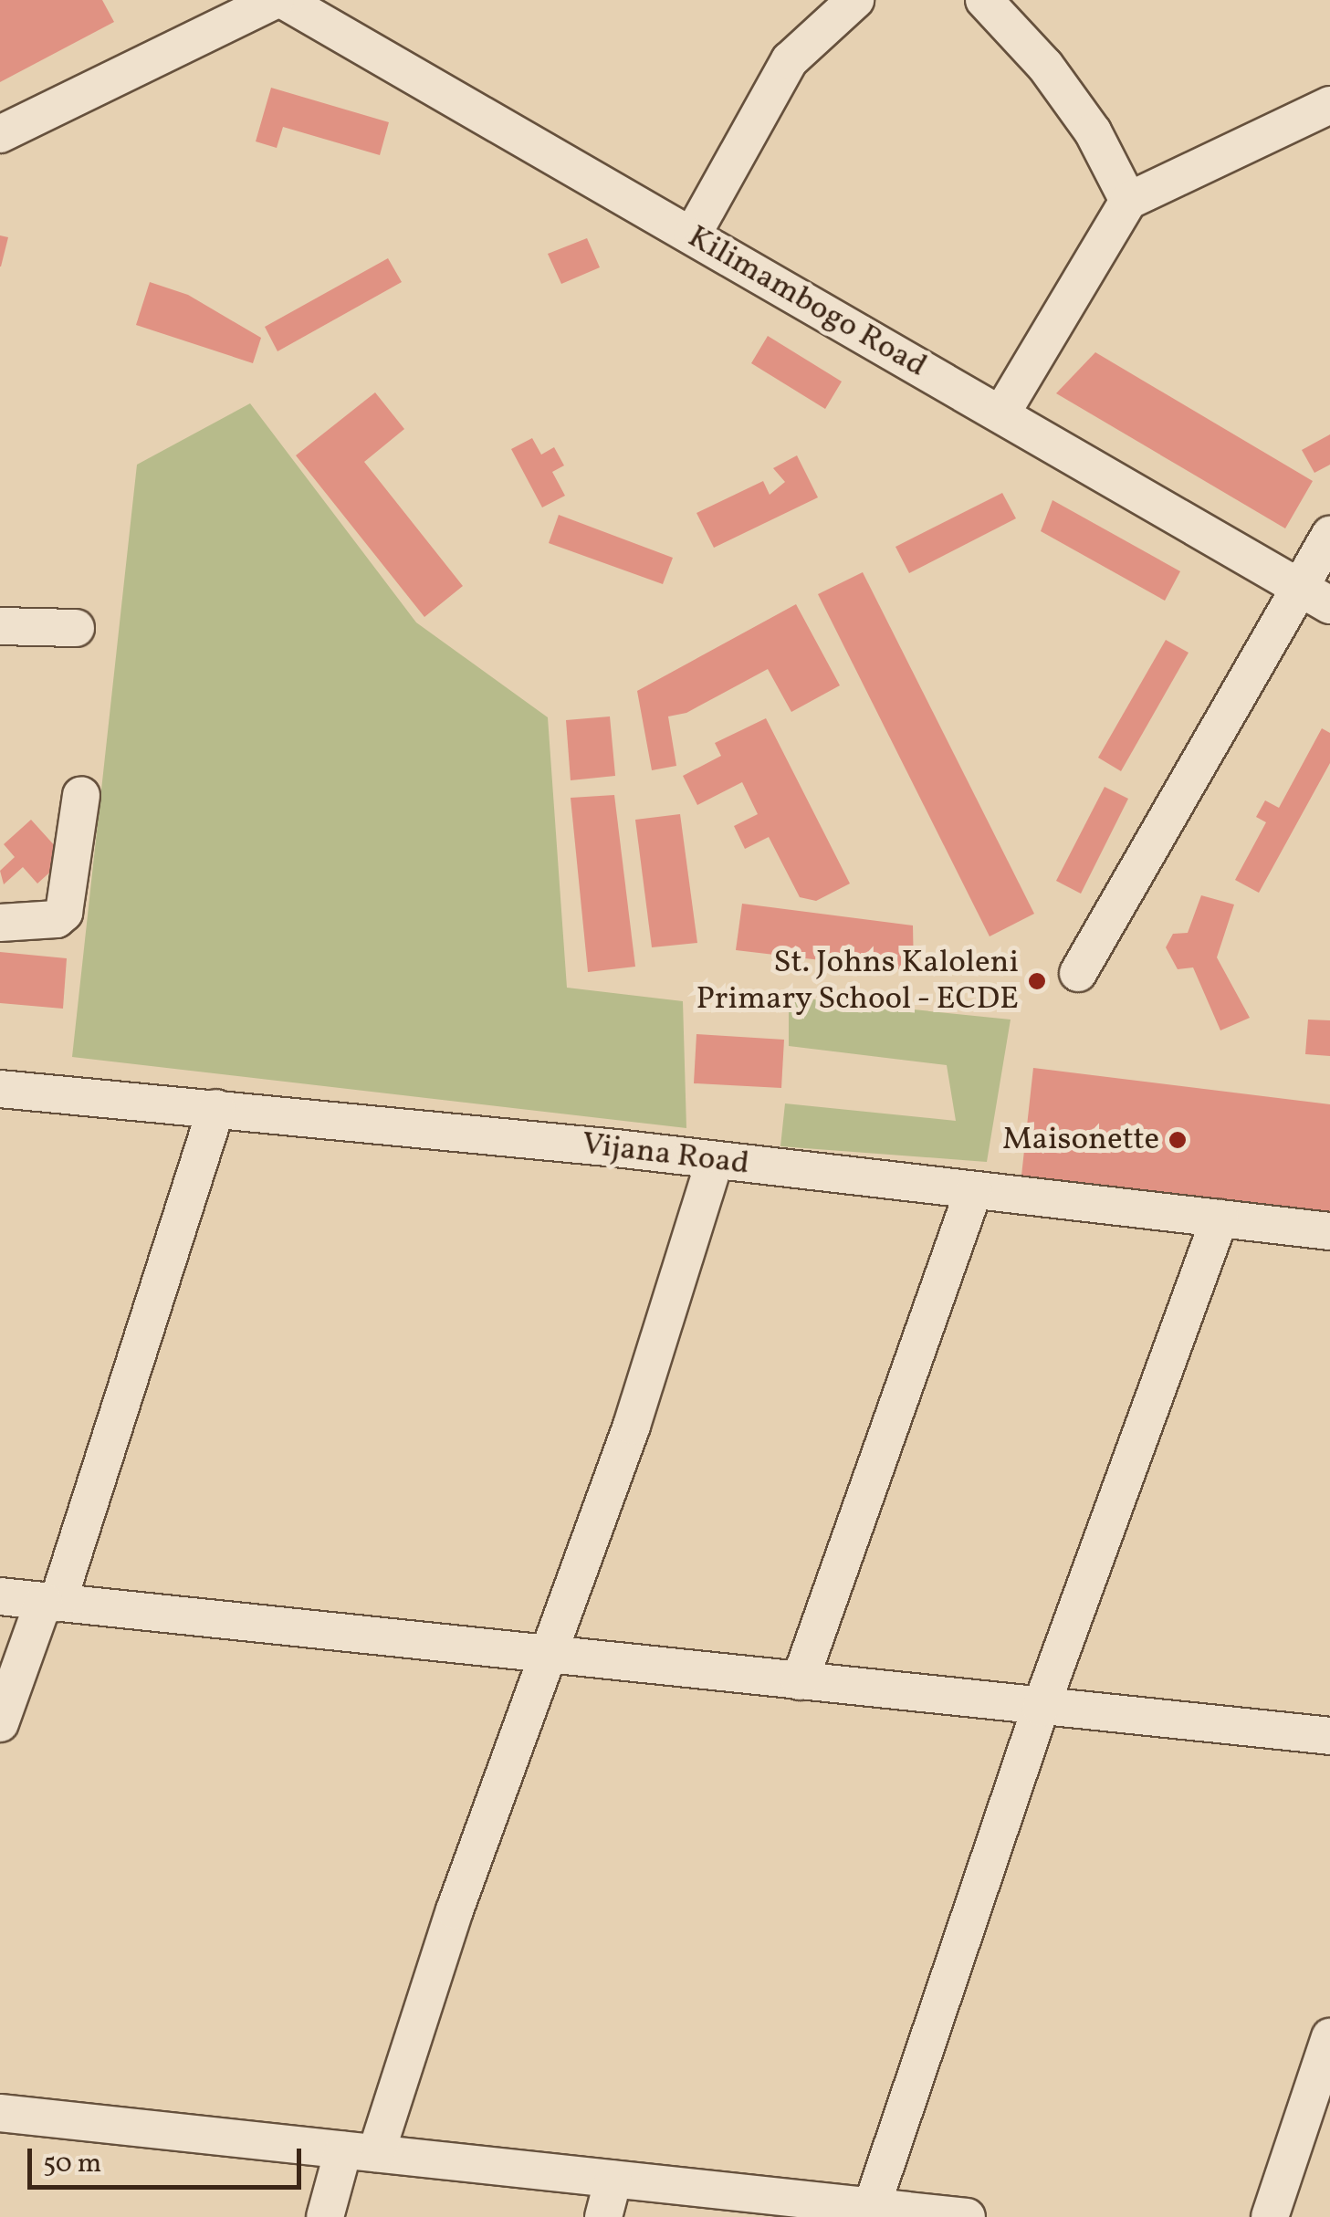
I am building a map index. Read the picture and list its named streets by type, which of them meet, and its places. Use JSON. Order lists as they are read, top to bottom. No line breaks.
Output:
{"streets":{"street":["Kilimambogo Road","Vijana Road"]},"places":["St. Johns Kaloleni Primary School - ECDE","Maisonette"],"scale_bar":"50 m"}
